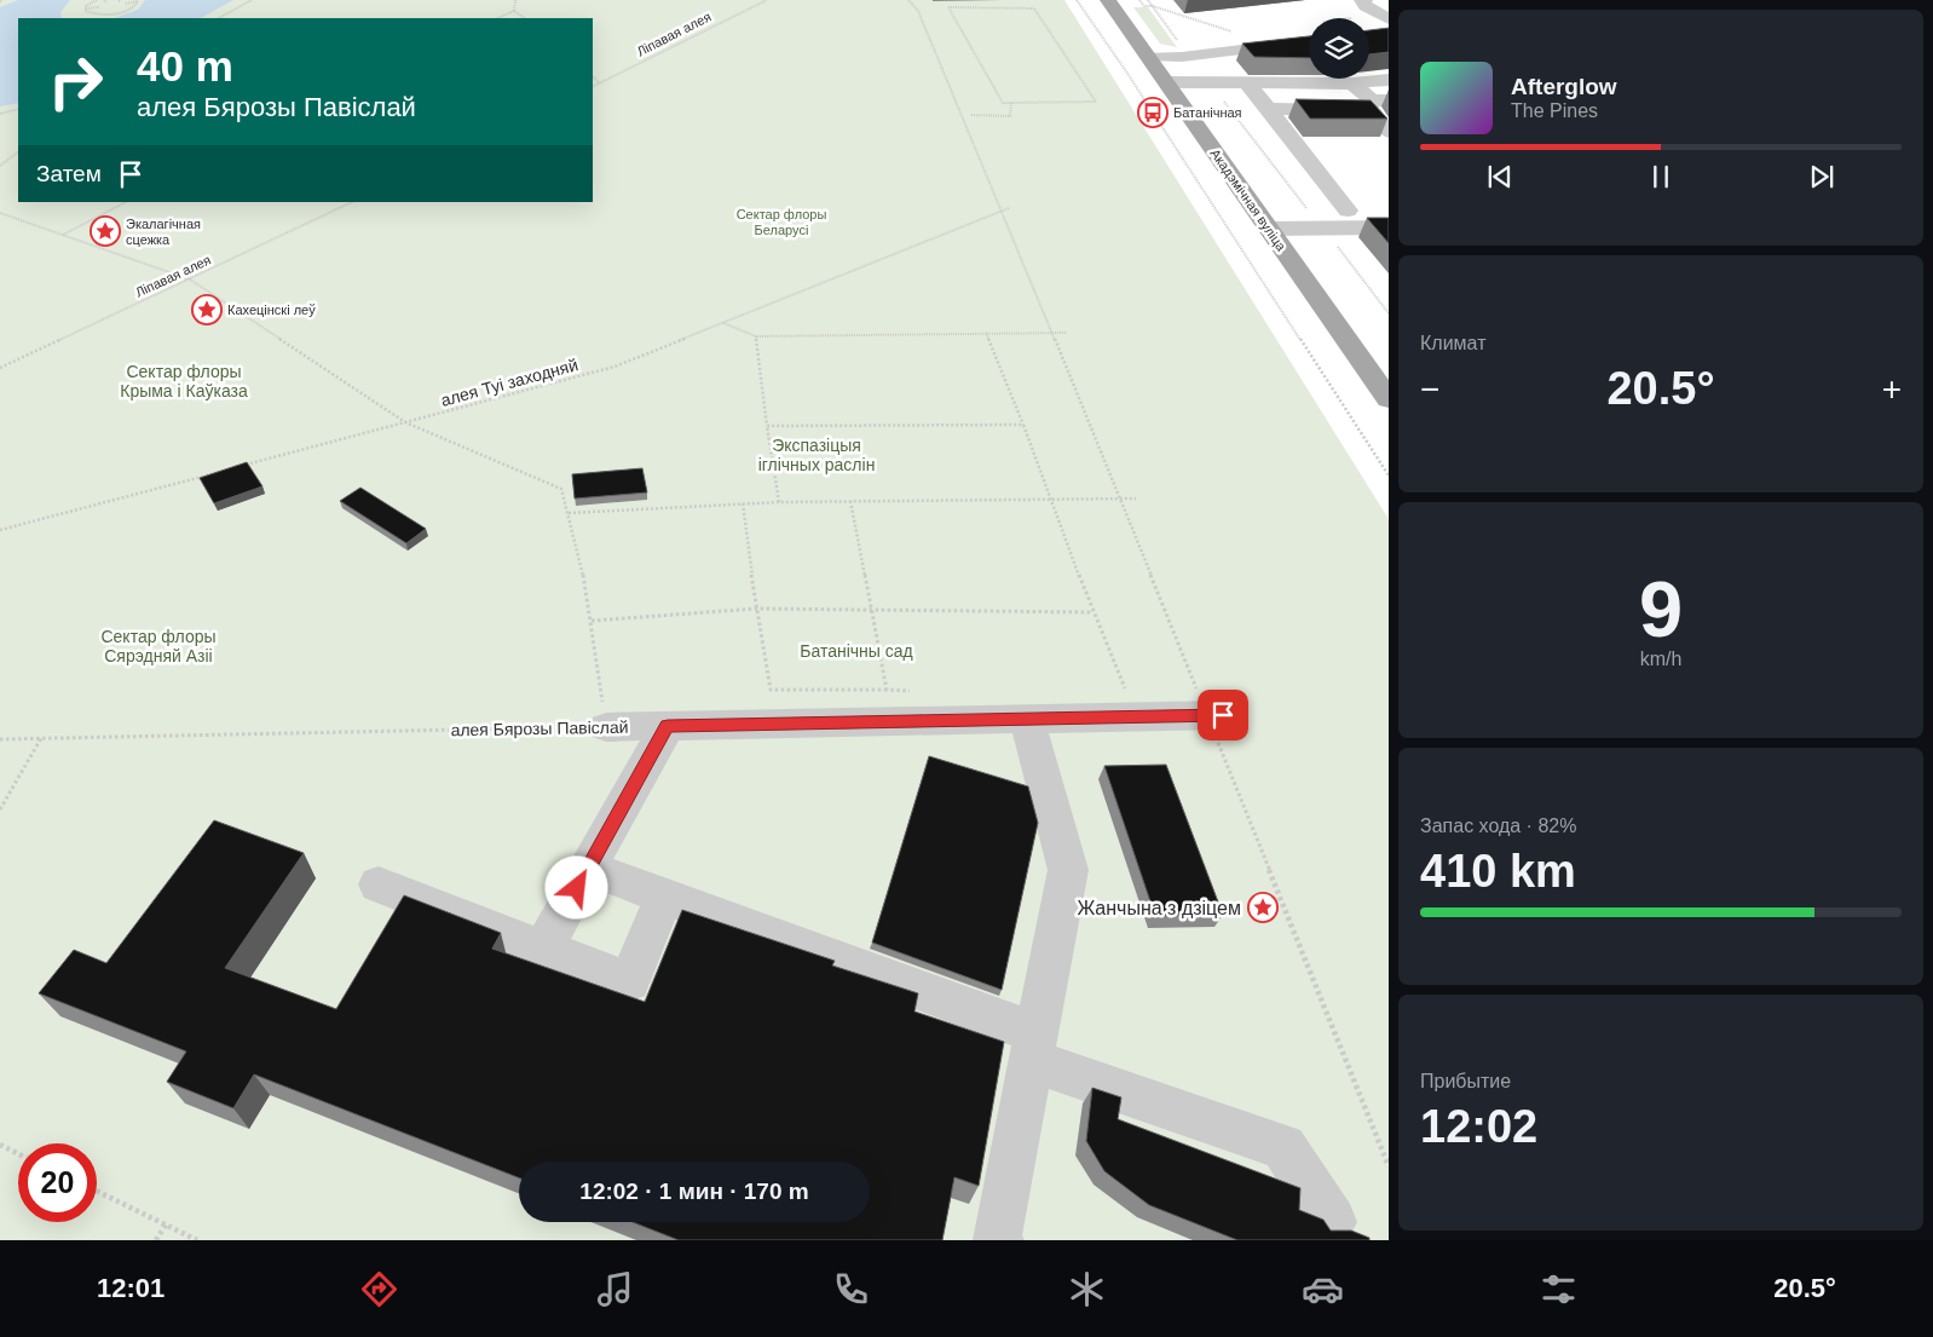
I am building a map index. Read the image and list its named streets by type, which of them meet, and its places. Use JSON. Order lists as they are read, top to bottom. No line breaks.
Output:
{"streets":{"main road":["Акадэмічная вуліца"],"street":["алея Бярозы Павіслай"],"path":["Ліпавая алея","алея Туі заходняй"]},"parks":["Сектар флоры Беларусі","Сектар флоры Крыма і Каўказа","Экспазіцыя іглічных раслін","Сектар флоры Сярэдняй Азіі","Батанічны сад"],"places":{"bus stop":["Батанічная"],"place":["Экалагічная сцежка","Кахецінскі леў","Жанчына з дзіцем"]},"page":{"turn":["40 m","алея Бярозы Павіслай"],"song":["Afterglow","The Pines"],"then":"Затем","tile":["Климат",["9","km/h"],["Запас хода · 82%","410 km"],["Прибытие","12:02"]],"heat":["−","20.5°","+"],"limit":"20","trip":"12:02 · 1 мин · 170 m","tabs":["12:01","20.5°"]}}
